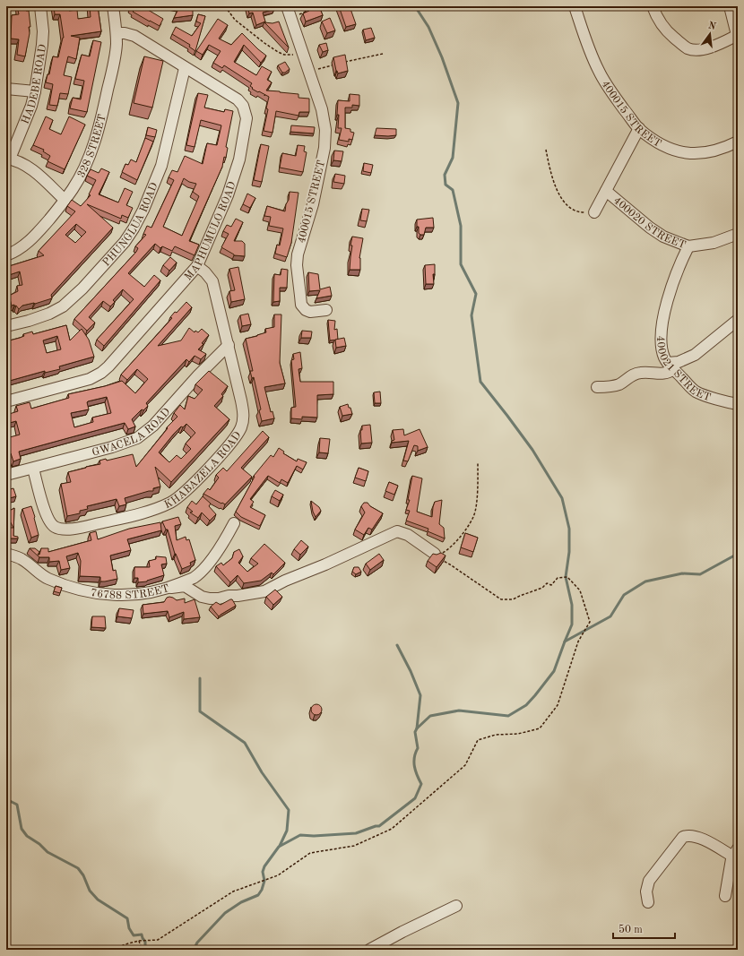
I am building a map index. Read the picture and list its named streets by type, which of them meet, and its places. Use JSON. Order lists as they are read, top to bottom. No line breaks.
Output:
{"streets":{"street":["HADEBE ROAD","400015 STREET","328 STREET","400020 STREET","PHUNGLUA ROAD","MAPHUMULO ROAD","400021 STREET","GWACELA ROAD","KHABAZELA ROAD","76788 STREET"]},"crossings":[["400015 STREET","400020 STREET"],["328 STREET","MAPHUMULO ROAD"],["400020 STREET","400021 STREET"],["PHUNGLUA ROAD","MAPHUMULO ROAD"],["MAPHUMULO ROAD","KHABAZELA ROAD"],["GWACELA ROAD","KHABAZELA ROAD"]],"scale_bar":"50 m","north":"top"}
